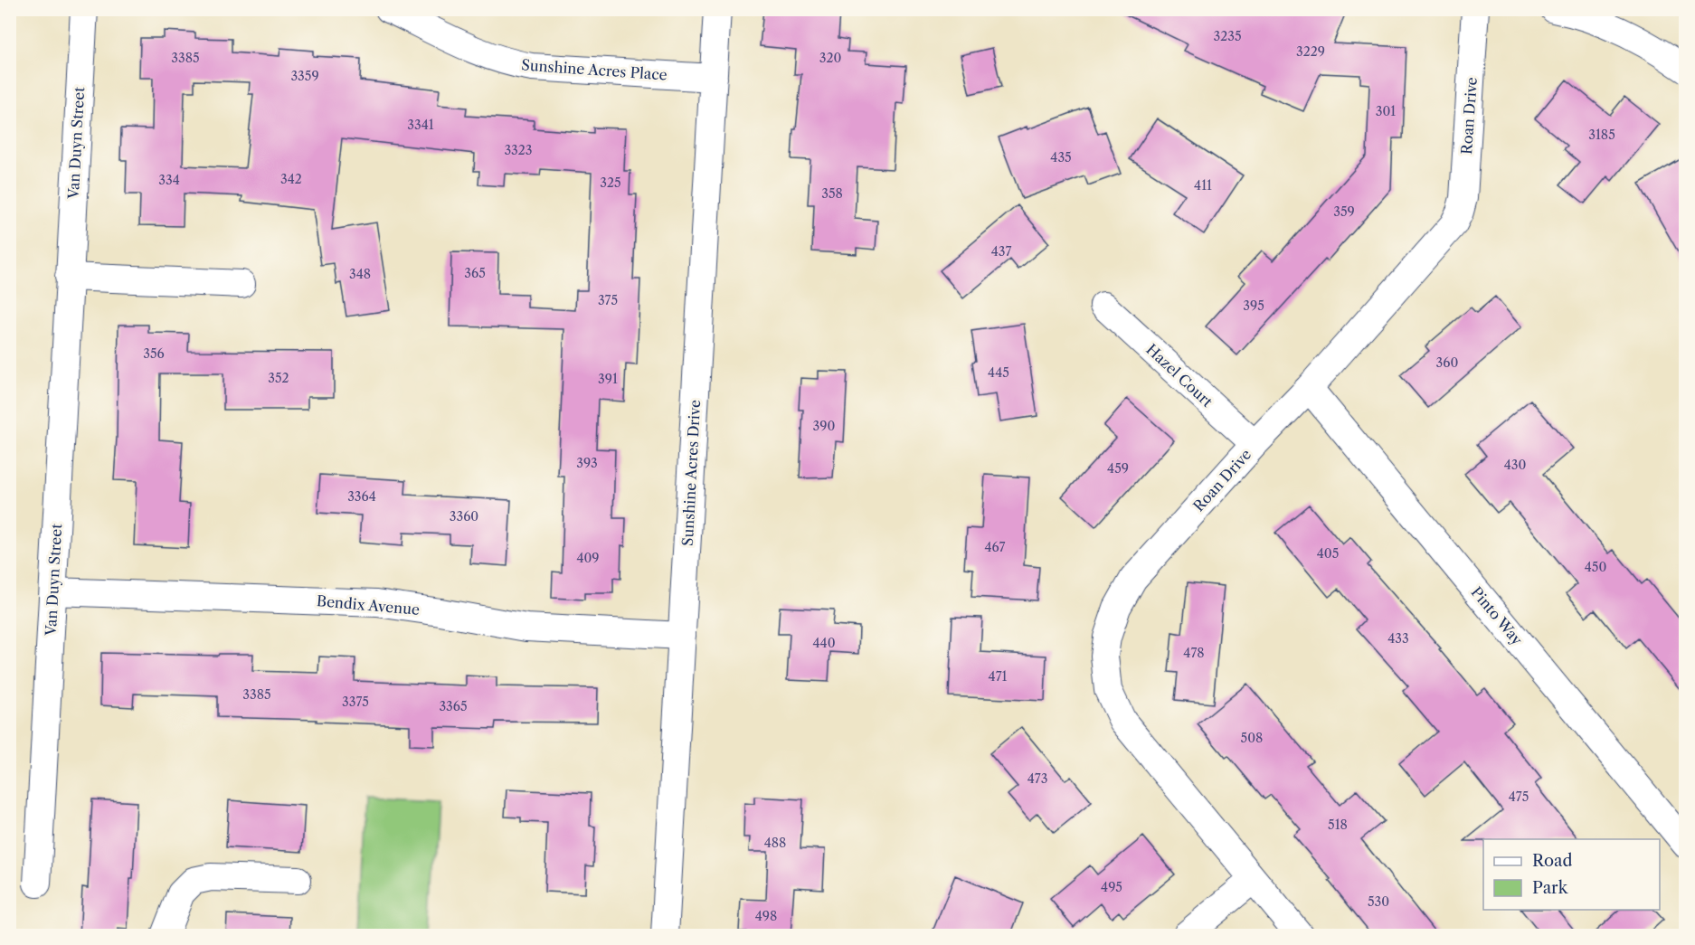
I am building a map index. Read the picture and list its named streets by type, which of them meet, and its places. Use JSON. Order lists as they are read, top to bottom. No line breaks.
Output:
{"streets":{"street":["Sunshine Acres Place","Roan Drive","Van Duyn Street","Hazel Court","Sunshine Acres Drive","Bendix Avenue","Pinto Way"]},"crossings":[["Sunshine Acres Place","Sunshine Acres Drive"],["Roan Drive","Hazel Court"],["Roan Drive","Pinto Way"],["Van Duyn Street","Bendix Avenue"],["Sunshine Acres Drive","Bendix Avenue"]],"house_numbers":["3235","3229","3385","320","3359","301","3341","3185","3323","435","342","334","325","411","358","359","437","365","348","375","395","356","360","445","352","391","390","393","430","459","3364","3360","467","405","409","450","433","440","478","471","3385","3375","3365","508","473","475","518","488","495","530","498"],"legend":["Road","Park"]}
